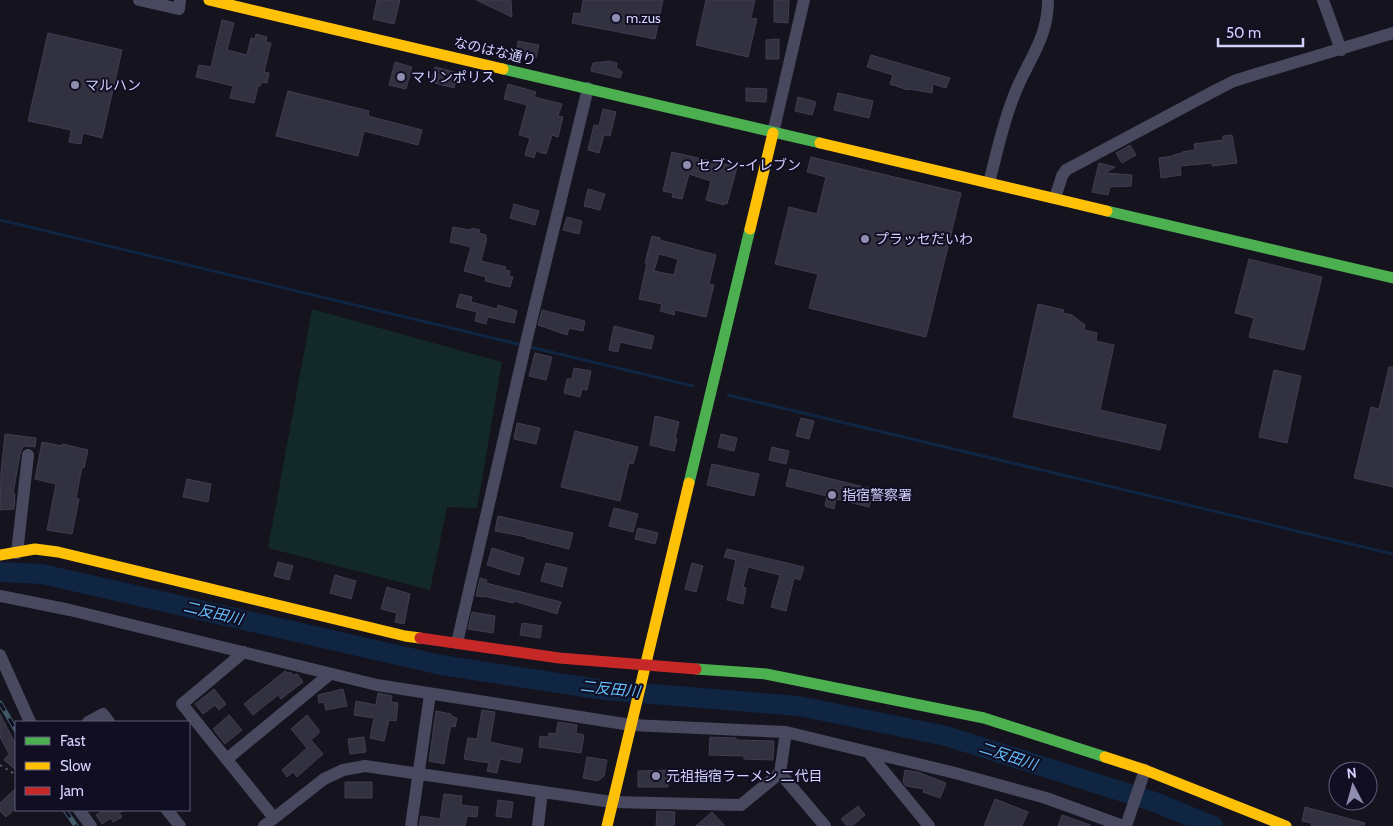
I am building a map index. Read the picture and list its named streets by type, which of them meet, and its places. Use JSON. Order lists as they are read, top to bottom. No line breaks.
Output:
{"streets":{"street":["なのはな通り"]},"water":["二反田川"],"places":["m.zus","マリンポリス","マルハン","セブン-イレブン","プラッセだいわ","指宿警察署","元祖指宿ラーメン 二代目"],"legend":["Fast","Slow","Jam"],"scale_bar":"50 m","north":"top"}
